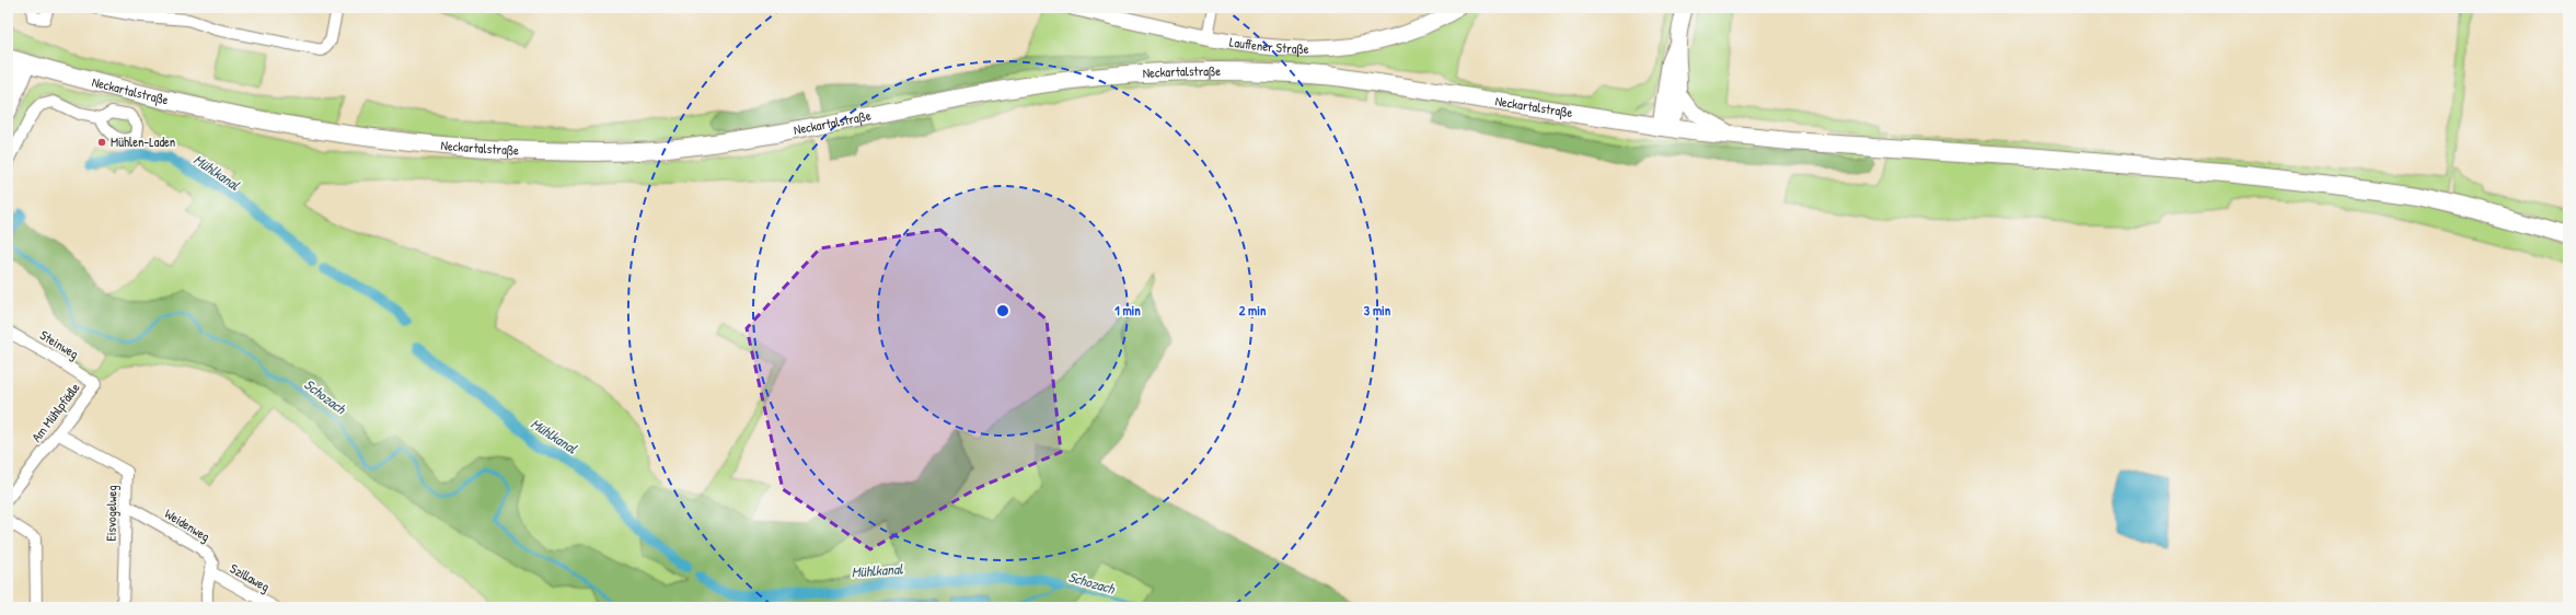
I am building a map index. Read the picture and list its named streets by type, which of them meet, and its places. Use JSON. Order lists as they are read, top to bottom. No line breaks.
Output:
{"streets":{"main road":["Neckartalstraße"],"street":["Lauffener Straße","Steinweg","Am Mühlpfädle","Eisvogelweg","Weidenweg","Szillaweg"]},"crossings":[["Steinweg","Am Mühlpfädle"],["Am Mühlpfädle","Eisvogelweg"],["Eisvogelweg","Weidenweg"],["Weidenweg","Szillaweg"]],"water":["Mühlkanal","Schozach"],"places":["Mühlen-Laden"],"rings":["1 min","2 min","3 min"]}
